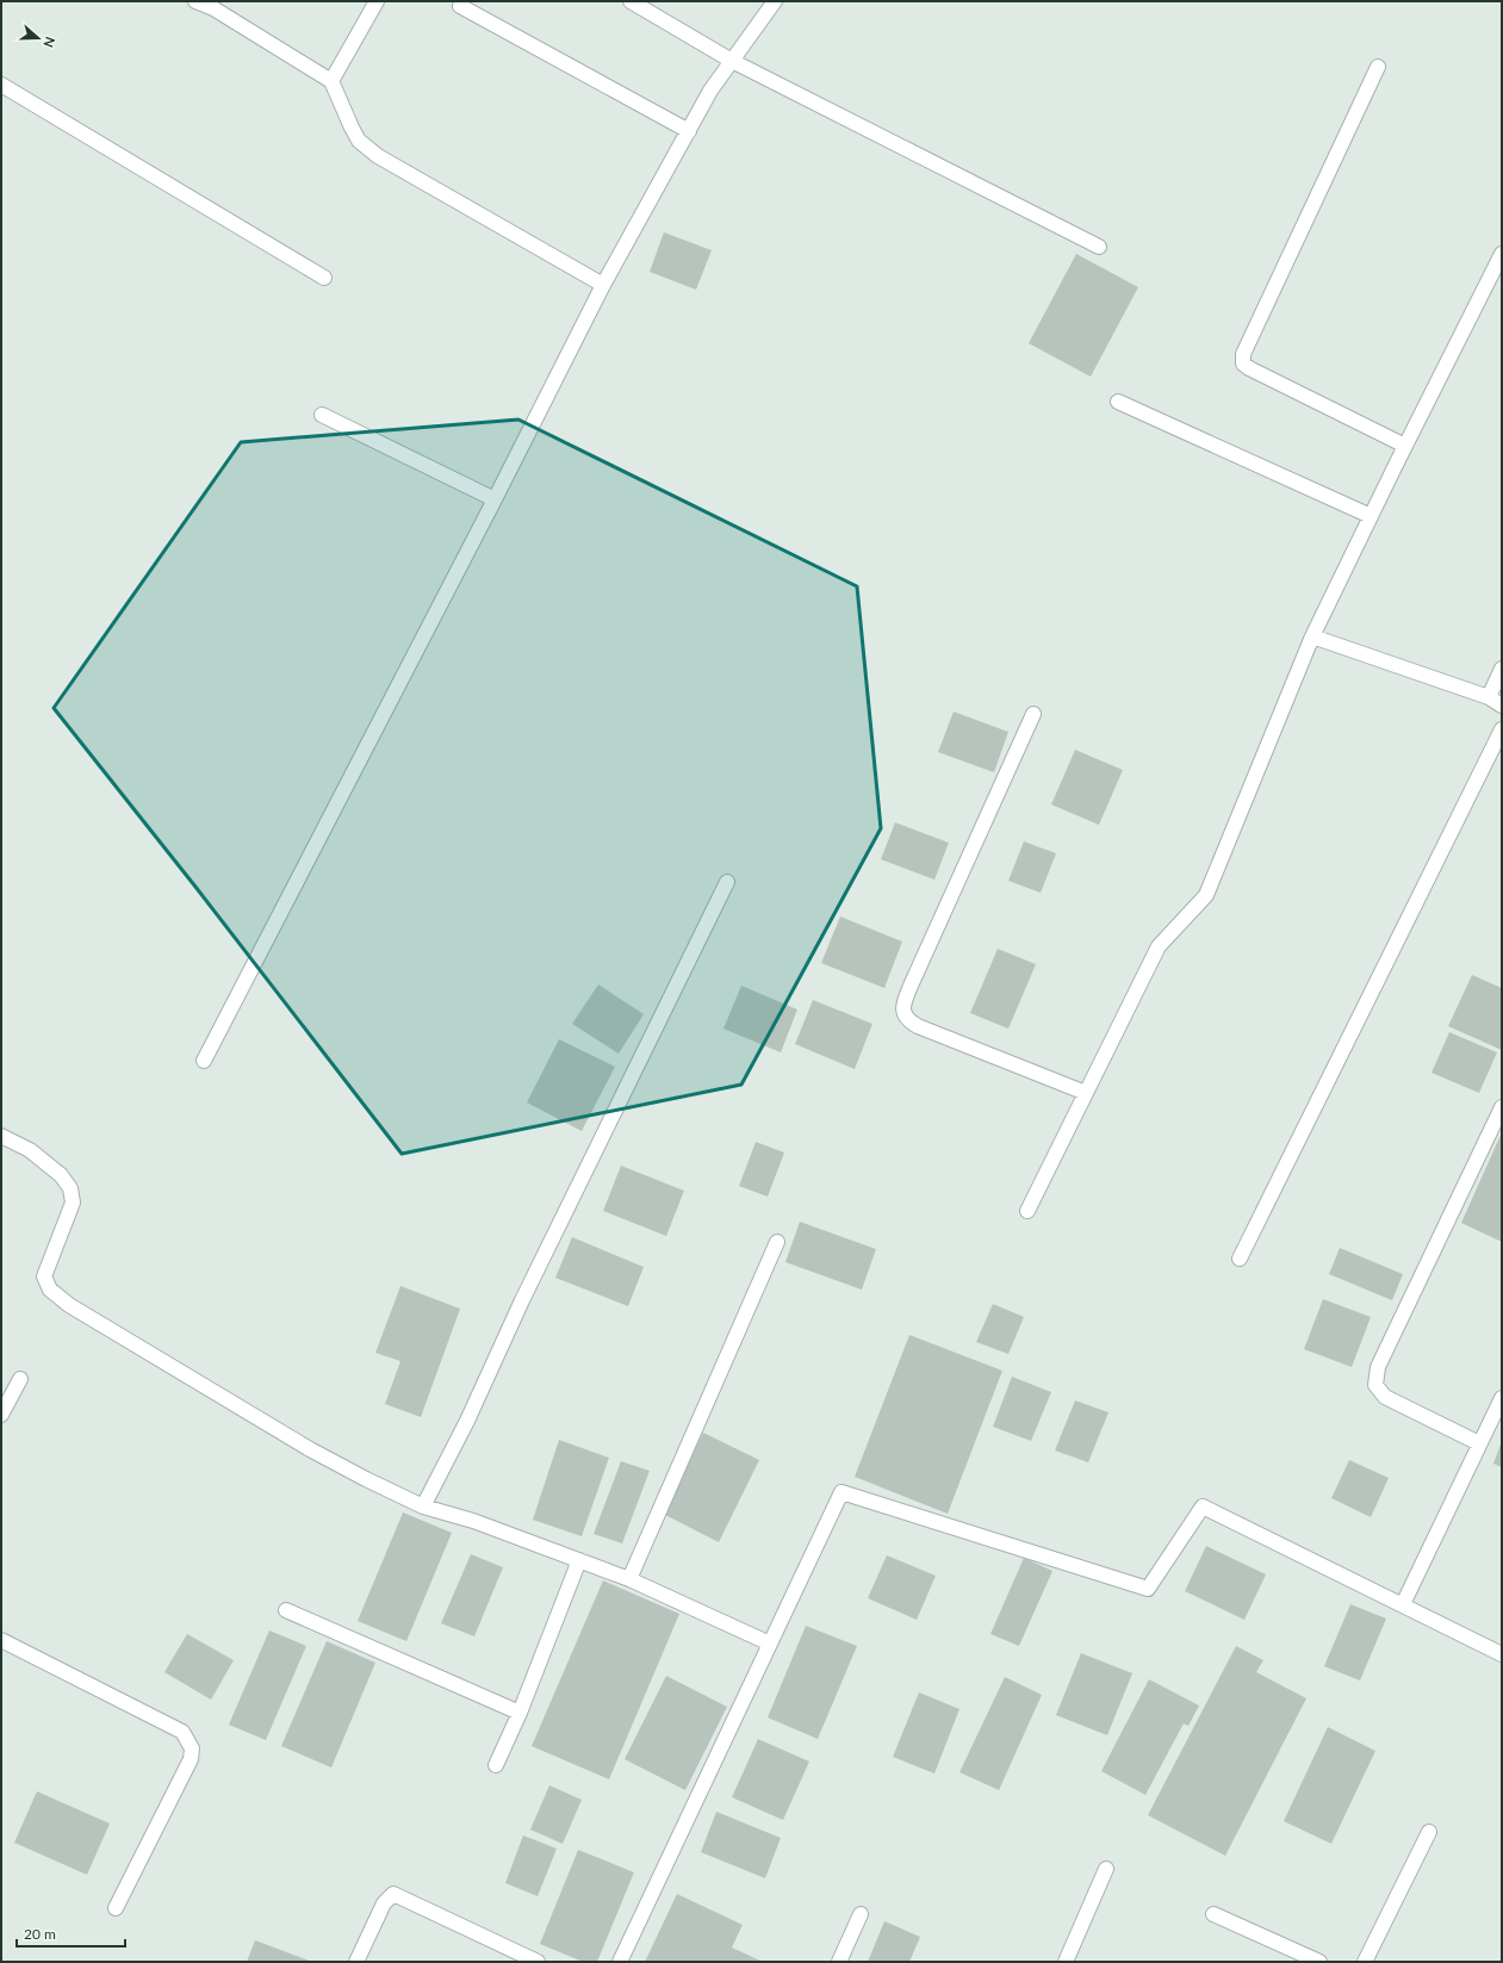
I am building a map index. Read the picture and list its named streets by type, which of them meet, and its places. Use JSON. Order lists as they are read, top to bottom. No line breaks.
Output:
{"scale_bar":"20 m","north":"right"}
